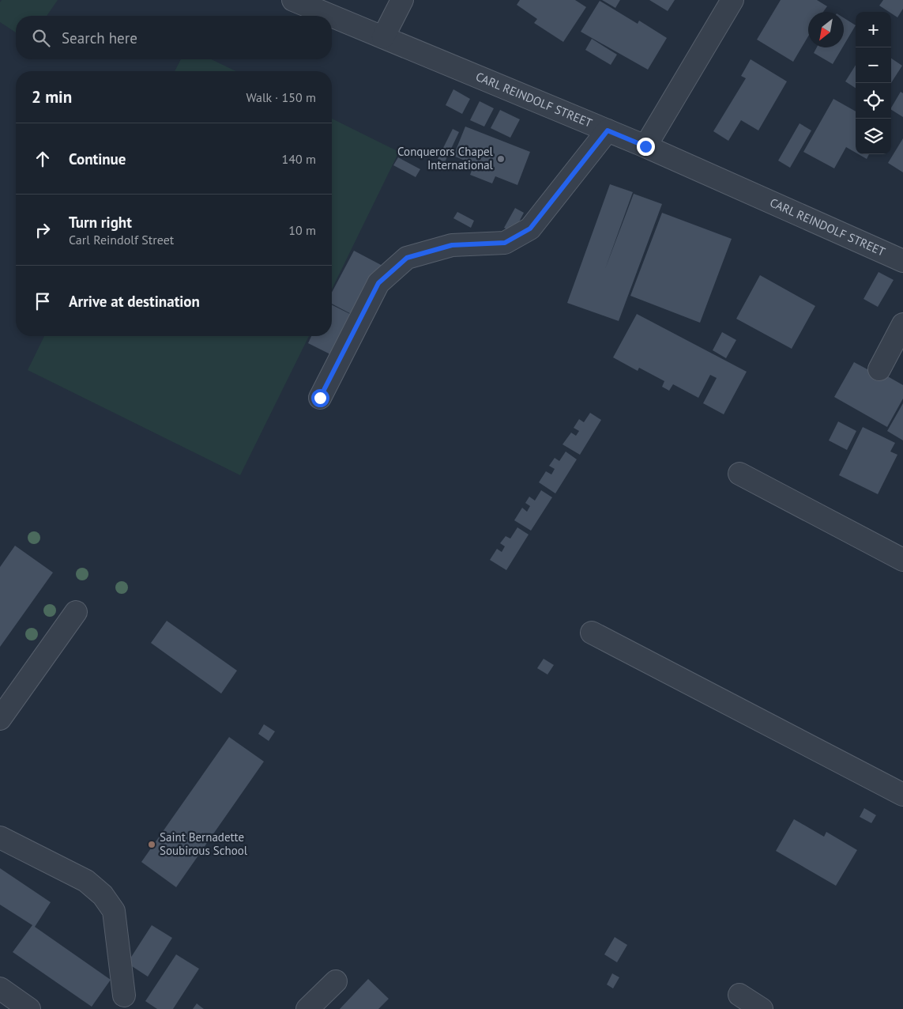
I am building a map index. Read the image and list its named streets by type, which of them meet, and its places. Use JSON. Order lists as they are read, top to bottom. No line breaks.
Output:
{"streets":{"street":["CARL REINDOLF STREET"]},"places":["Conquerors Chapel International","Saint Bernadette Soubirous School"],"north":"bottom left","page":{"map_buttons":["+","−"],"search":"Search here","heading":["2 min","Walk · 150 m"],"list":[["Continue","140 m"],["Turn right","Carl Reindolf Street","10 m"],"Arrive at destination"]}}
